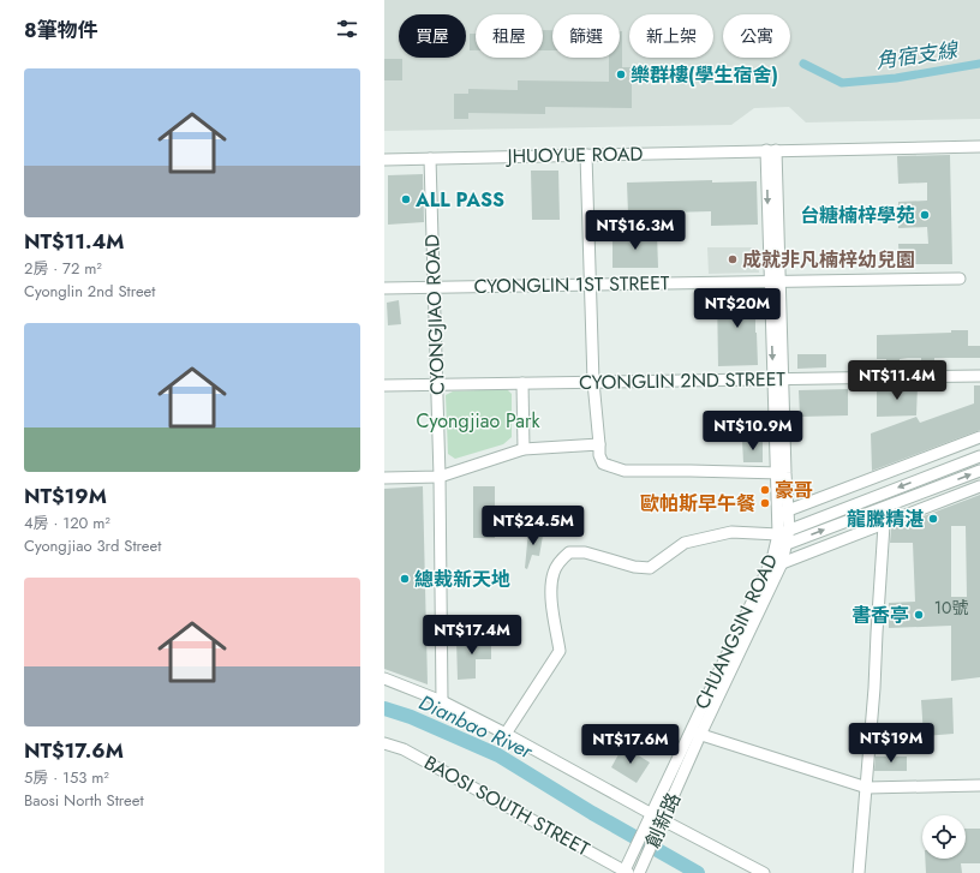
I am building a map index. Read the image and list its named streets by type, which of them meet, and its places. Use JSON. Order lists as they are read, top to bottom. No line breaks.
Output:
{"streets":{"street":["JHUOYUE ROAD","CYONGLIN 1ST STREET","CYONGJIAO ROAD","CYONGLIN 2ND STREET","CHUANGSIN ROAD","BAOSI SOUTH STREET","創新路"]},"crossings":[["JHUOYUE ROAD","CYONGJIAO ROAD"],["JHUOYUE ROAD","CHUANGSIN ROAD"],["CYONGLIN 1ST STREET","CYONGJIAO ROAD"],["CYONGLIN 1ST STREET","CHUANGSIN ROAD"],["CYONGJIAO ROAD","CYONGLIN 2ND STREET"],["CYONGLIN 2ND STREET","CHUANGSIN ROAD"],["CHUANGSIN ROAD","創新路"],["BAOSI SOUTH STREET","創新路"]],"water":["角宿支線","Dianbao River"],"parks":["Cyongjiao Park"],"places":["樂群樓(學生宿舍)","ALL PASS","台糖楠梓學苑","成就非凡楠梓幼兒園","豪哥","歐帕斯早午餐","龍騰精湛","總裁新天地","書香亭"],"house_numbers":["10號"],"page":{"heading":"8筆物件","chip":["買屋","租屋","篩選","新上架","公寓"],"list":[{"name":"NT$11.4M","note":"2房 · 72 m² · Cyonglin 2nd Street"},{"name":"NT$19M","note":"4房 · 120 m² · Cyongjiao 3rd Street"},{"name":"NT$17.6M","note":"5房 · 153 m² · Baosi North Street"}],"price":["NT$16.3M","NT$20M","NT$11.4M","NT$10.9M","NT$24.5M","NT$17.4M","NT$19M","NT$17.6M"]}}
